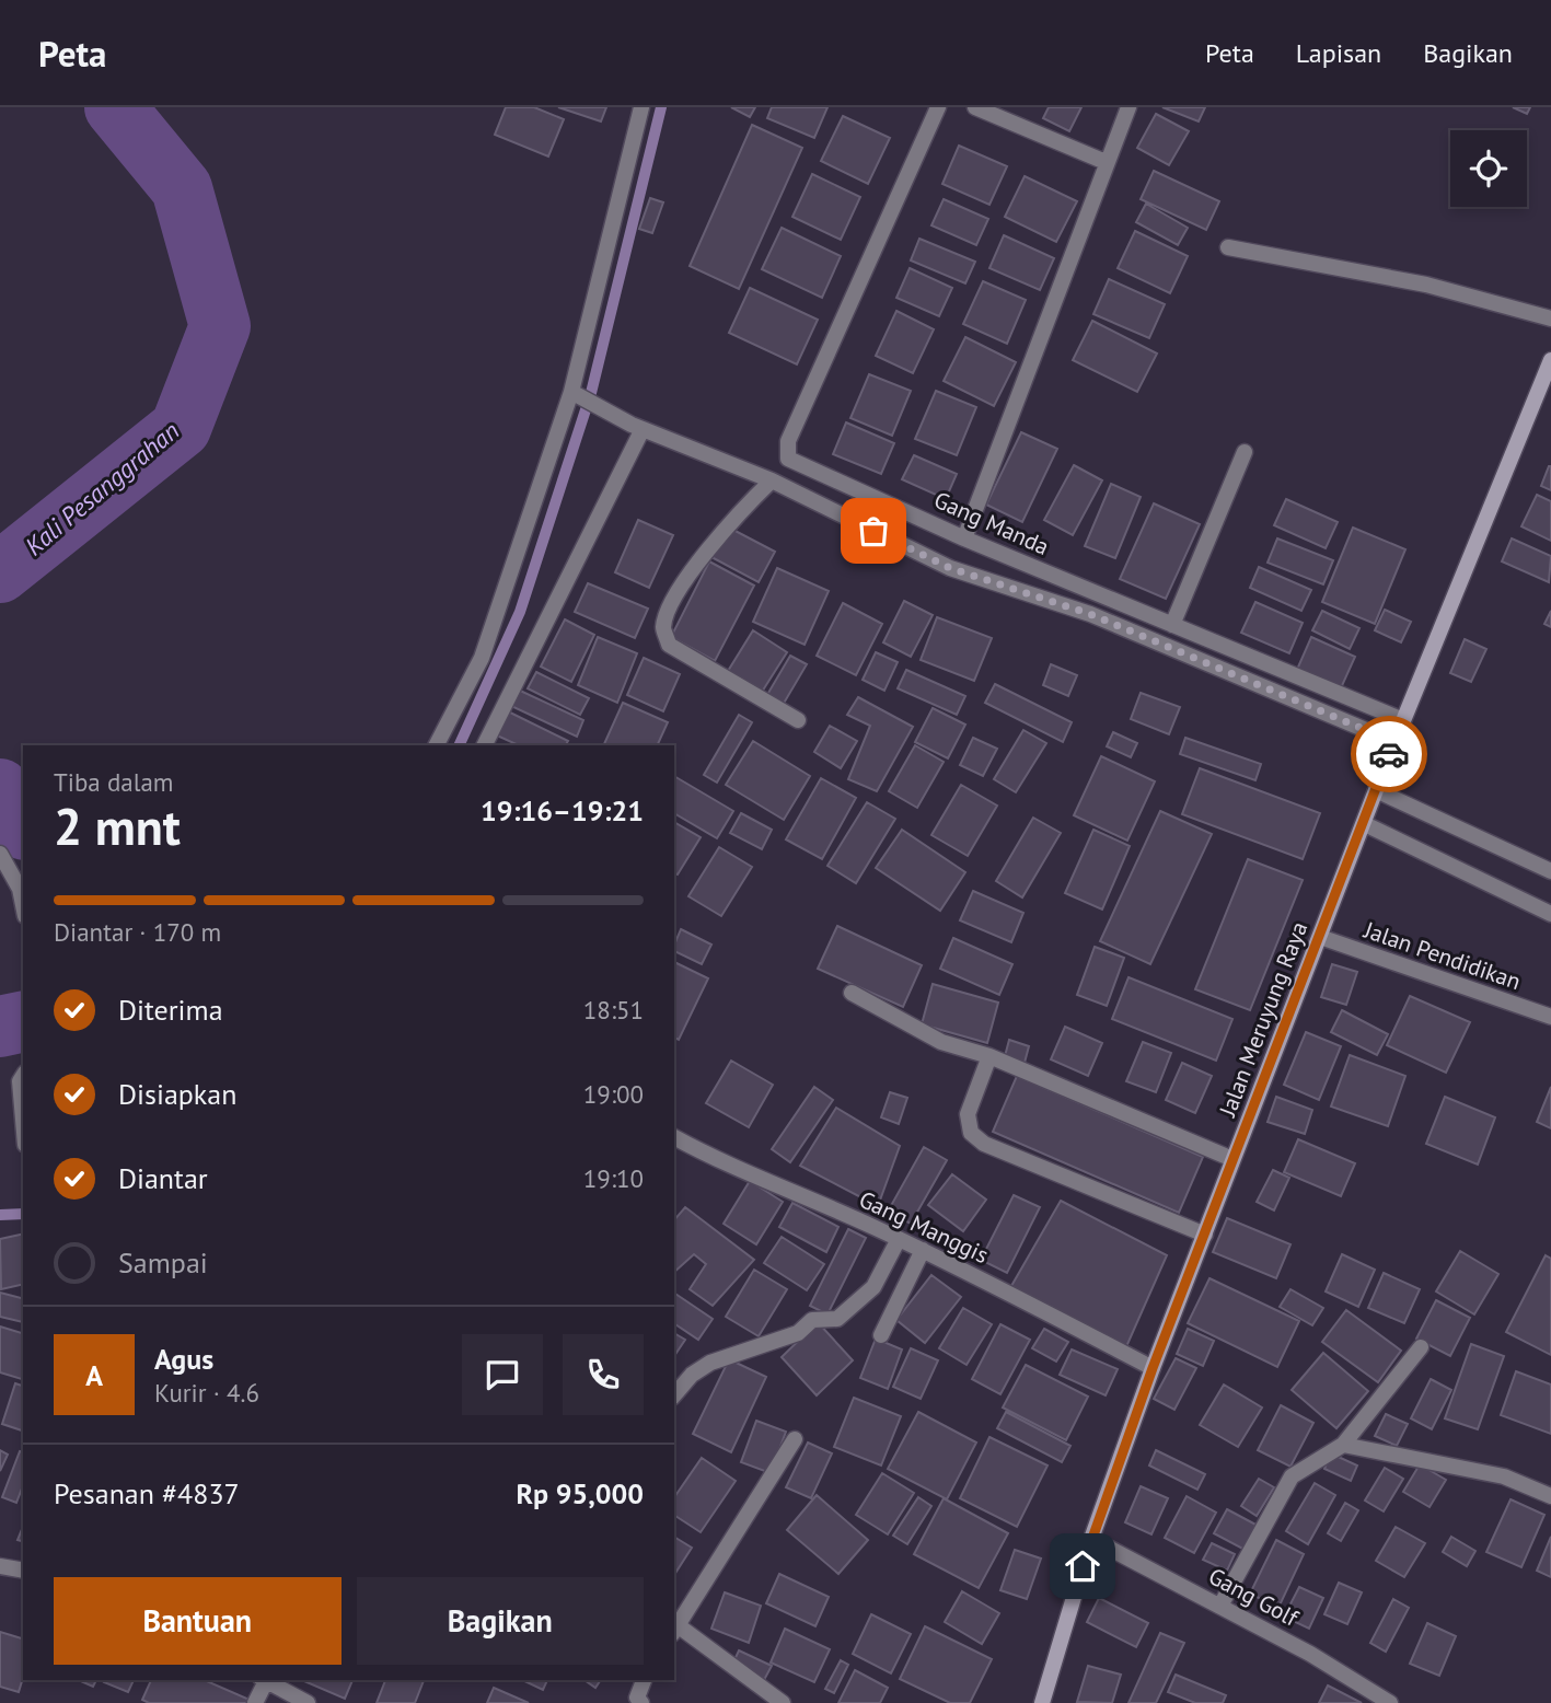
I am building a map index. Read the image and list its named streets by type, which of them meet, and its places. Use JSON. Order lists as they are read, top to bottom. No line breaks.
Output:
{"streets":{"main road":["Jalan Meruyung Raya"],"street":["Gang Manda","Jalan Pendidikan","Gang Manggis","Gang Golf"]},"crossings":[["Gang Manda","Jalan Meruyung Raya"],["Jalan Pendidikan","Jalan Meruyung Raya"],["Jalan Meruyung Raya","Gang Manggis"],["Jalan Meruyung Raya","Gang Golf"]],"water":["Kali Pesanggrahan"],"page":{"header":"Peta","nav":["Peta","Lapisan","Bagikan"],"heading":["2 mnt","Tiba dalam","19:16–19:21"],"panel":["Agus","Kurir · 4.6","Pesanan #4837","Rp 95,000"],"bar":"Diantar · 170 m","list":[["Diterima","18:51"],["Disiapkan","19:00"],["Diantar","19:10"],"Sampai"],"round":"A","buttons":["Bantuan","Bagikan"]}}
